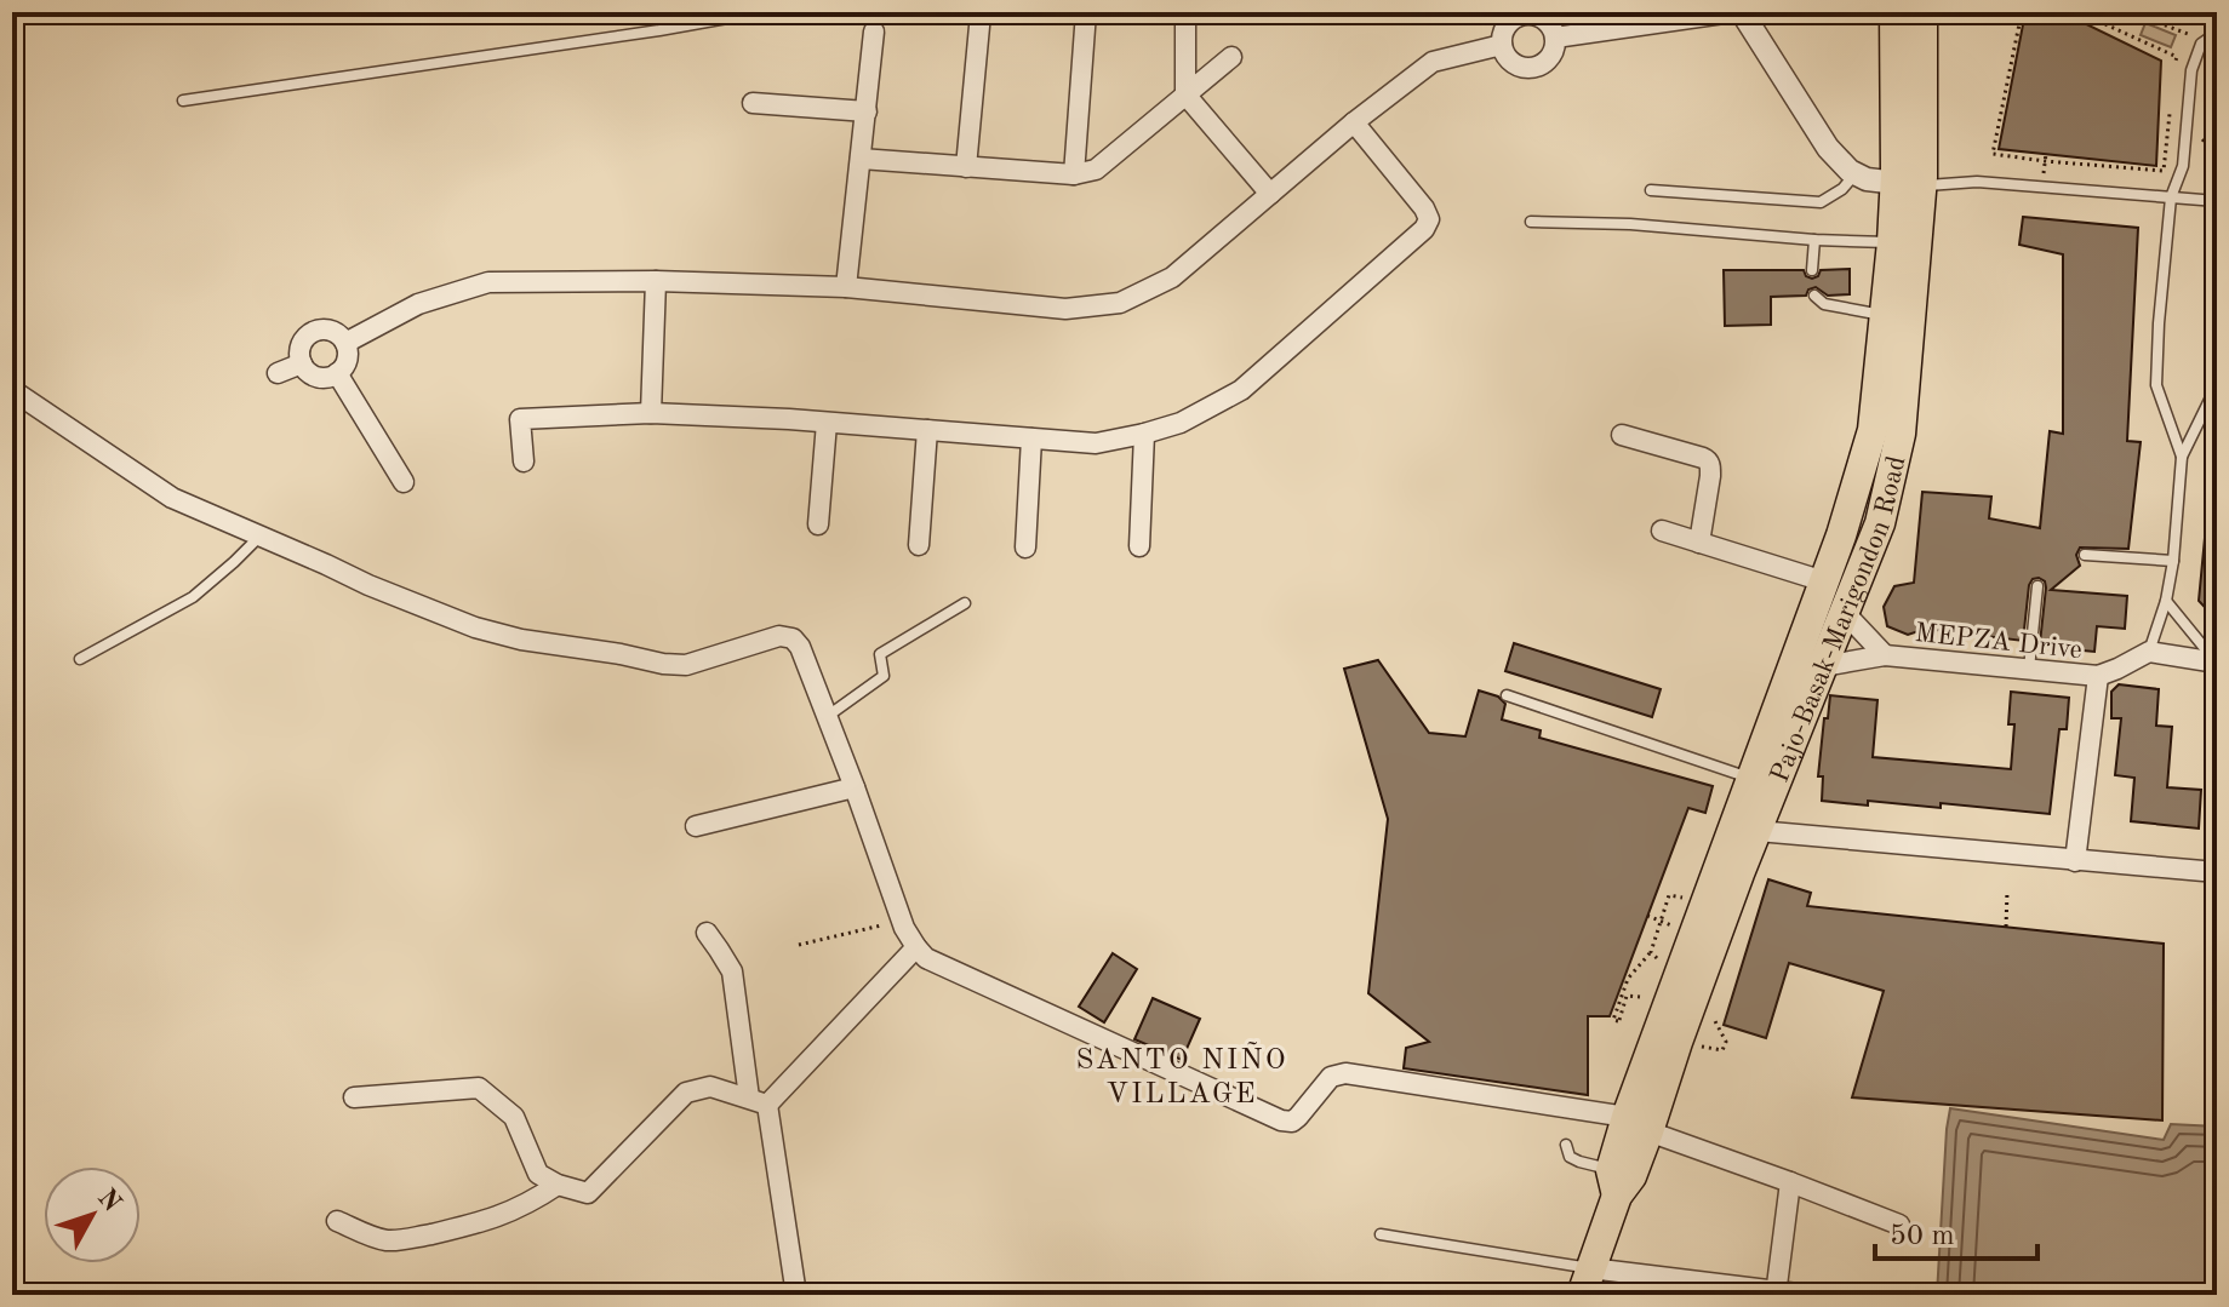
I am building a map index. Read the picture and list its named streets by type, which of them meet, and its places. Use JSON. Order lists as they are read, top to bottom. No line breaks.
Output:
{"streets":{"main road":["Pajo-Basak-Marigondon Road"],"street":["MEPZA Drive"]},"crossings":[["Pajo-Basak-Marigondon Road","MEPZA Drive"]],"districts":["SANTO NIÑO VILLAGE"],"scale_bar":"50 m","north":"top right"}
